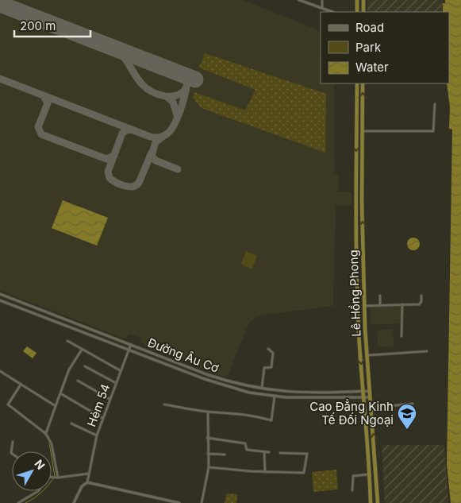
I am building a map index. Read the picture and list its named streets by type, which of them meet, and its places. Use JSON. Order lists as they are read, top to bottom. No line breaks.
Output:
{"streets":{"highway":["Lê Hồng Phong"],"street":["Đường Âu Cơ","Hẻm 54"]},"crossings":[["Lê Hồng Phong","Đường Âu Cơ"],["Đường Âu Cơ","Hẻm 54"]],"places":{"school or university":["Cao Đẳng Kinh Tế Đối Ngoại"]},"legend":["Road","Park","Water"],"scale_bar":"200 m","north":"top right"}
